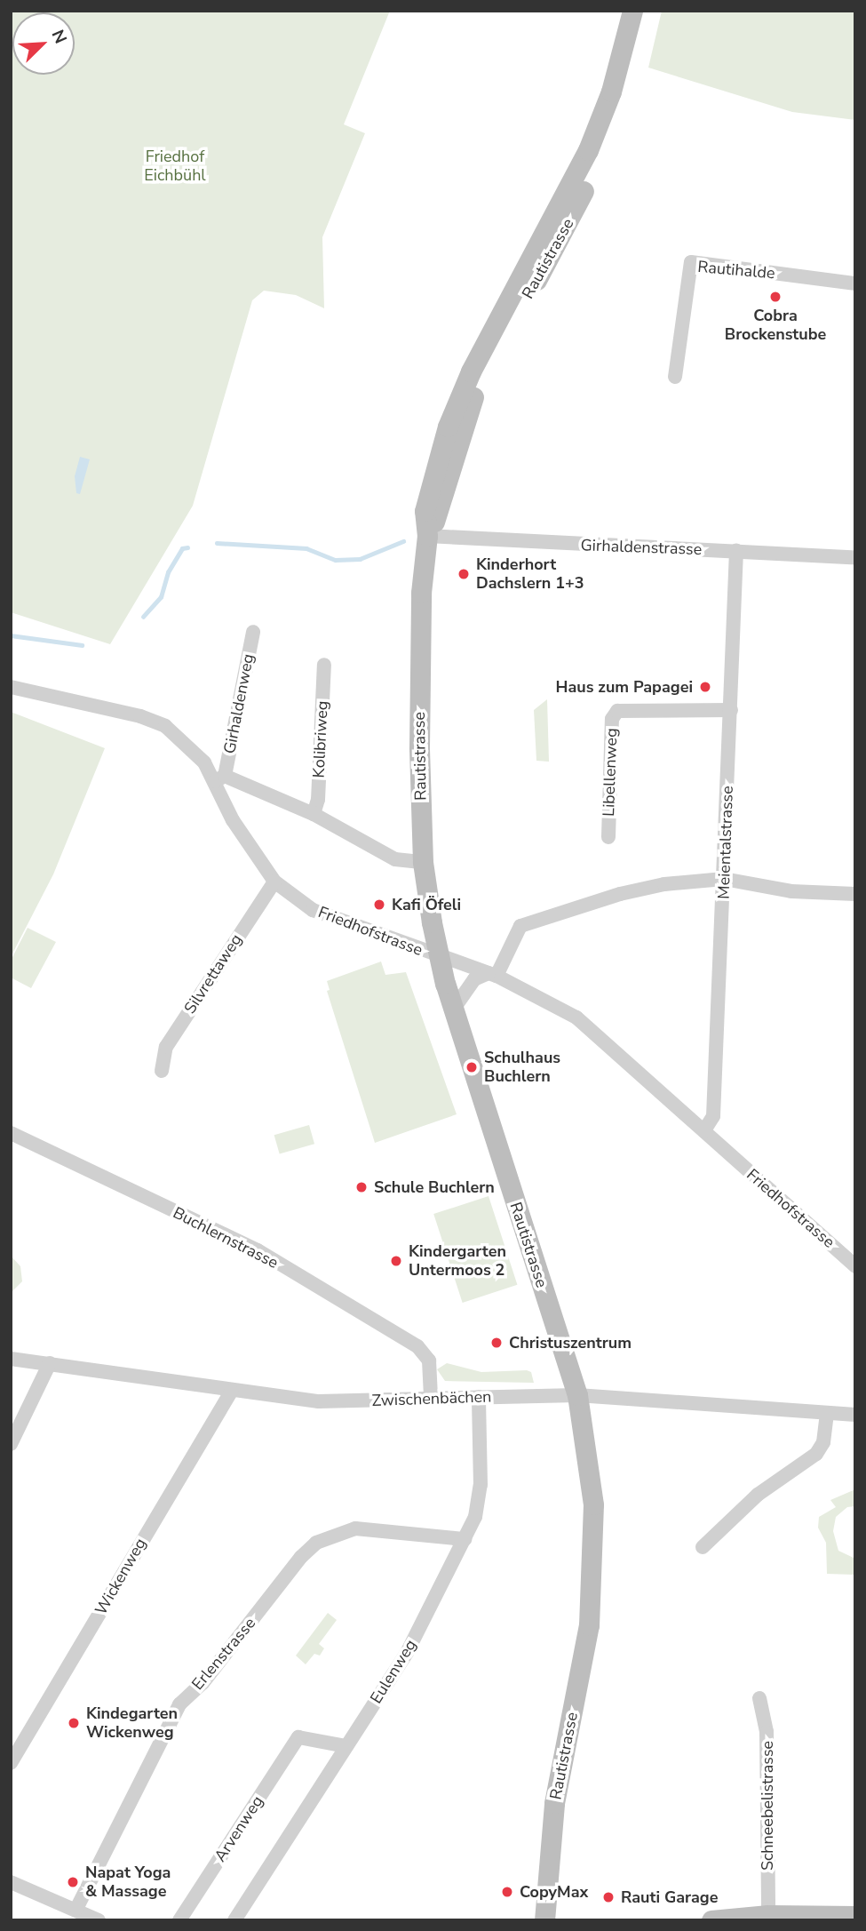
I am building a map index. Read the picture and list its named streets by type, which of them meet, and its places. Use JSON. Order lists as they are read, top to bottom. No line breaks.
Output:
{"streets":{"street":["Rautistrasse","Rautihalde","Girhaldenstrasse","Girhaldenweg","Kolibriweg","Libellenweg","Meientalstrasse","Friedhofstrasse","Silvrettaweg","Buchlernstrasse","Zwischenbächen","Wickenweg","Erlenstrasse","Eulenweg","Schneebelistrasse","Arvenweg"]},"crossings":[["Rautistrasse","Girhaldenstrasse"],["Rautistrasse","Friedhofstrasse"],["Rautistrasse","Zwischenbächen"],["Girhaldenstrasse","Meientalstrasse"],["Girhaldenweg","Friedhofstrasse"],["Libellenweg","Meientalstrasse"],["Meientalstrasse","Friedhofstrasse"],["Friedhofstrasse","Silvrettaweg"],["Buchlernstrasse","Zwischenbächen"],["Zwischenbächen","Wickenweg"],["Zwischenbächen","Eulenweg"],["Erlenstrasse","Eulenweg"],["Eulenweg","Arvenweg"]],"parks":["Friedhof Eichbühl"],"places":["Cobra Brockenstube","Kinderhort Dachslern 1+3","Haus zum Papagei","Kafi Öfeli","Schulhaus Buchlern","Schule Buchlern","Kindergarten Untermoos 2","Christuszentrum","Kindegarten Wickenweg","Napat Yoga & Massage","CopyMax","Rauti Garage"],"north":"top right"}
